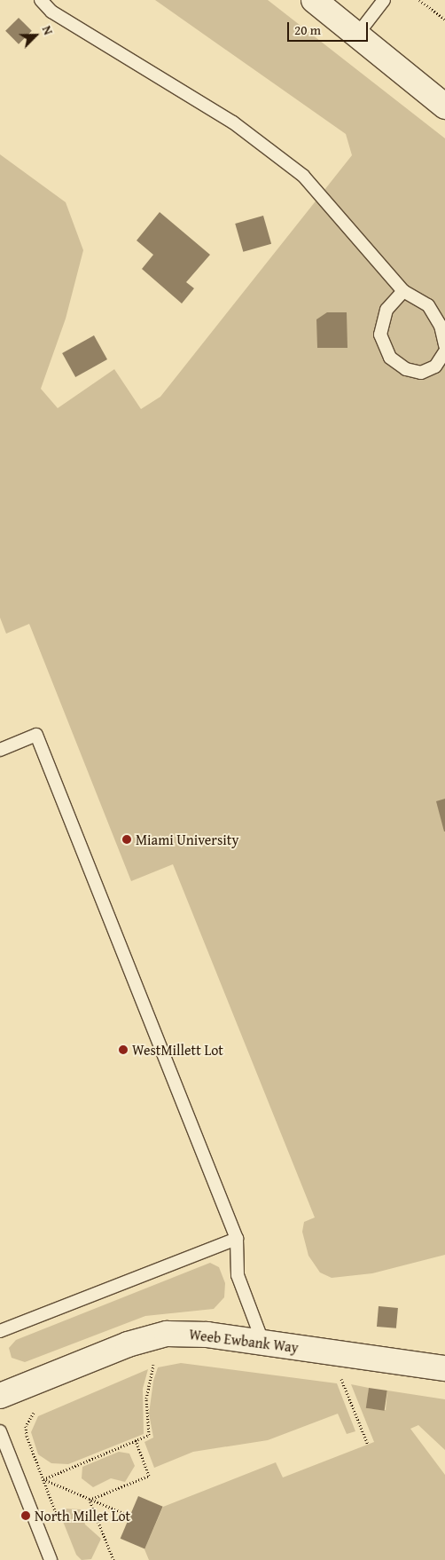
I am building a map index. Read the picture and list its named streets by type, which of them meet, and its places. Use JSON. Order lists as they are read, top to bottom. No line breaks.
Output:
{"streets":{"street":["Weeb Ewbank Way"]},"places":["Miami University","WestMillett Lot","North Millet Lot"],"scale_bar":"20 m","north":"top right"}
